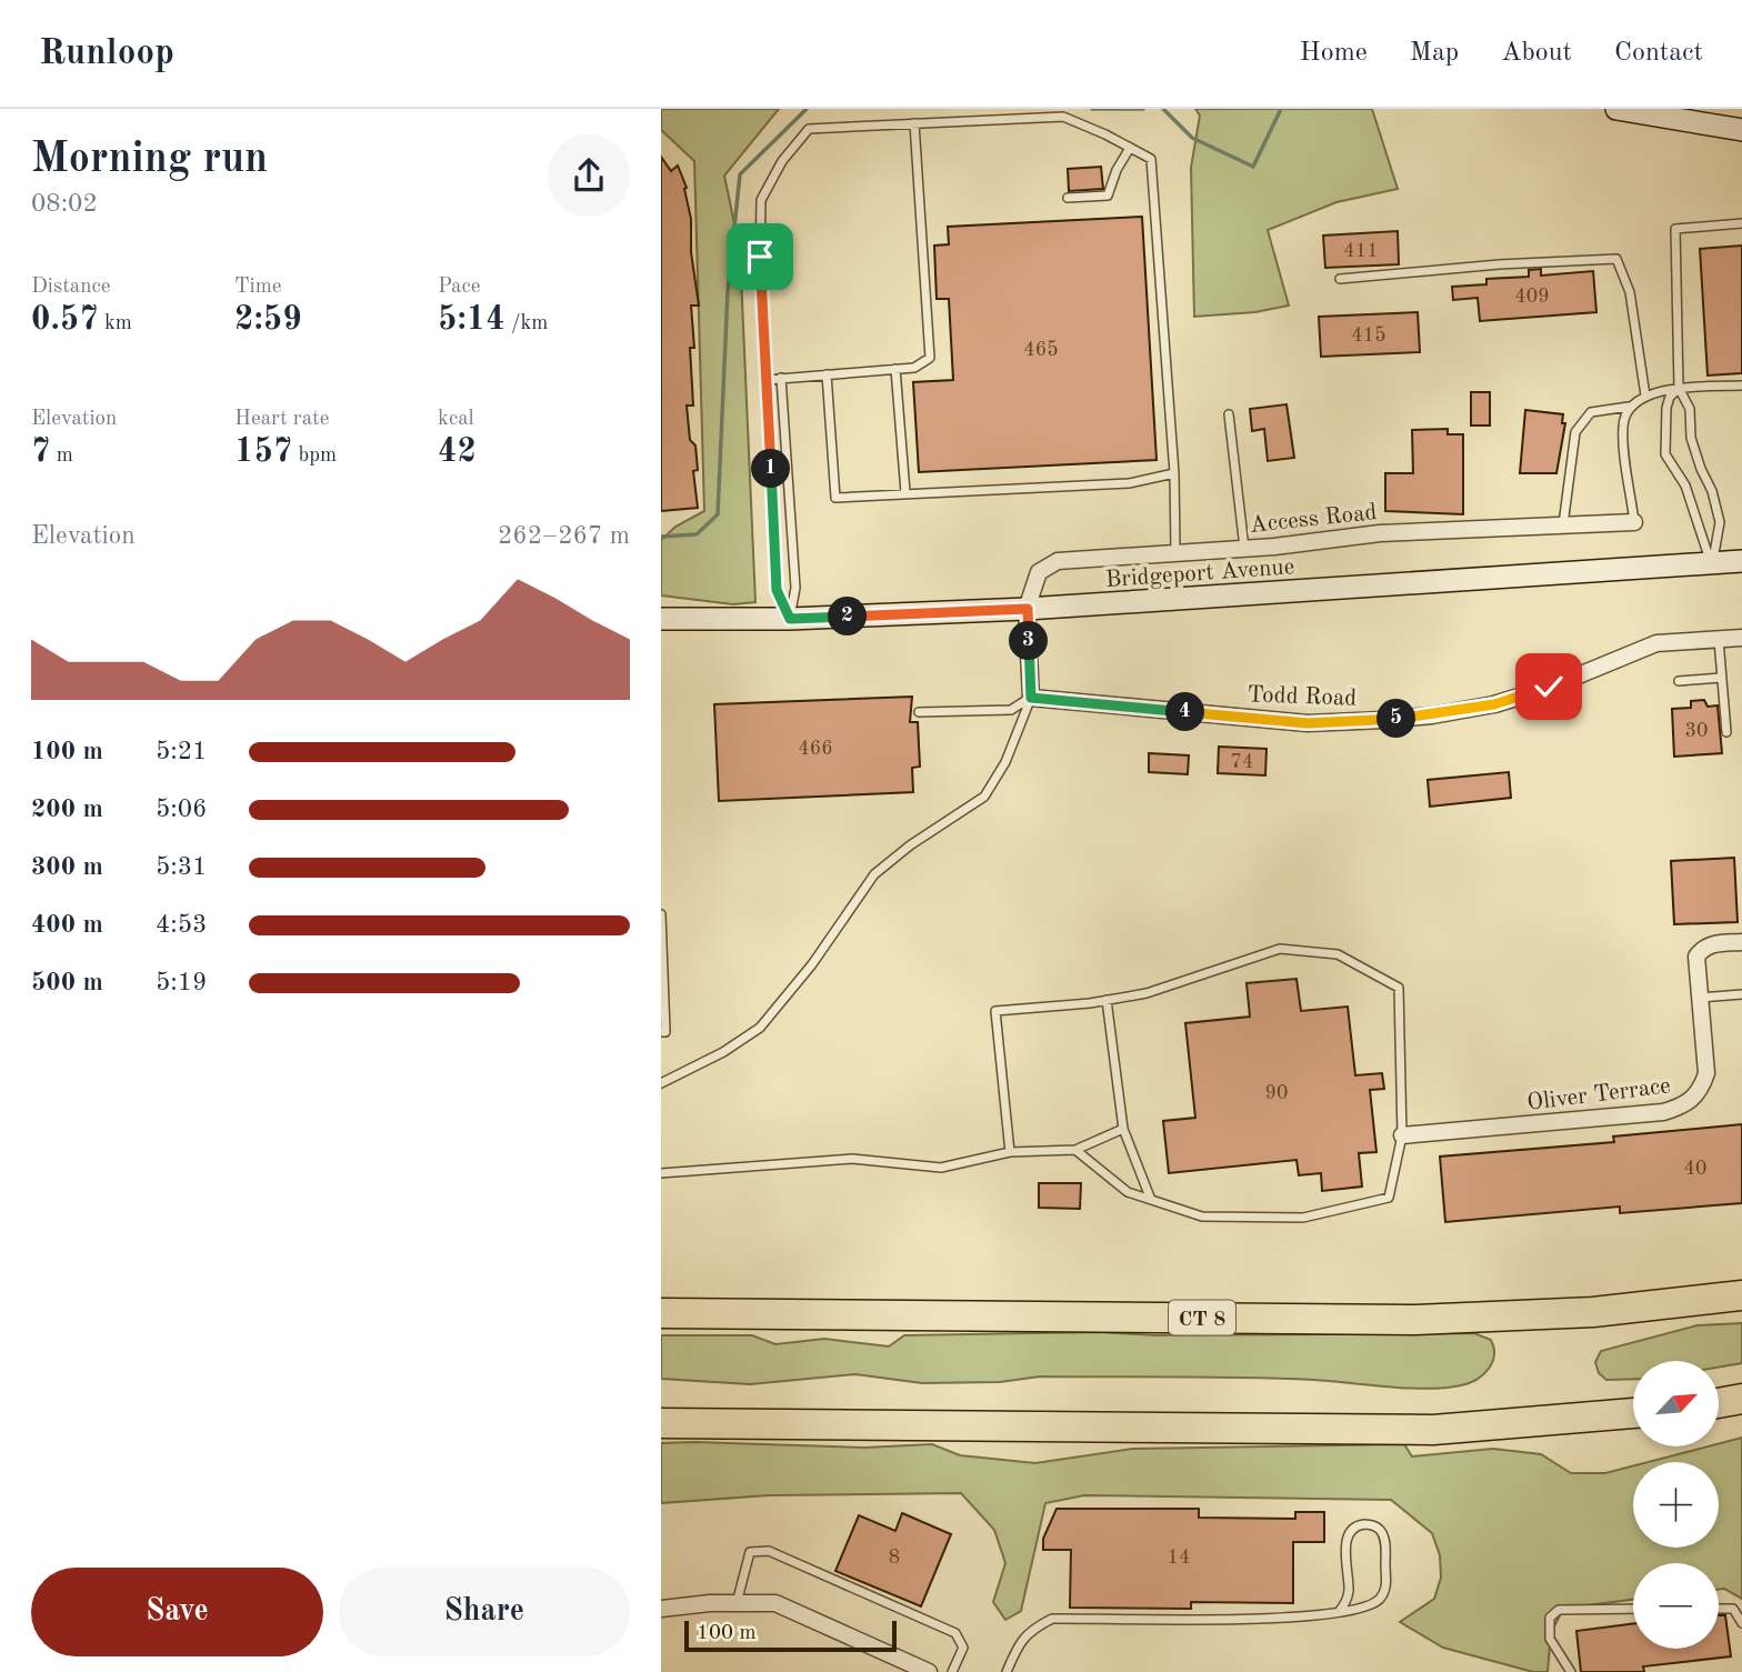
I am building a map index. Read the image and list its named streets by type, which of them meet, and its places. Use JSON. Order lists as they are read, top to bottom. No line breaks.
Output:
{"streets":{"highway":["CT 8"],"main road":["Bridgeport Avenue"],"street":["Access Road","Todd Road","Oliver Terrace"]},"crossings":[["Access Road","Bridgeport Avenue"]],"house_numbers":["411","409","415","465","30","466","74","90","40","8","14"],"scale_bar":"100 m","north":"top right","page":{"header":"Runloop","nav":["Home","Map","About","Contact"],"heading":["Morning run","08:02"],"stats":[["Distance","0.57 km"],["Time","2:59"],["Pace","5:14 /km"],["Elevation","7 m"],["Heart rate","157 bpm"],["kcal","42"]],"pins":["1","2","3","4","5"],"chart":["Elevation","262–267 m"],"list":[{"name":"100 m","note":"5:21"},{"name":"200 m","note":"5:06"},{"name":"300 m","note":"5:31"},{"name":"400 m","note":"4:53"},{"name":"500 m","note":"5:19"}],"map_buttons":["+","−"],"buttons":["Save","Share"],"scale":"100 m"}}
